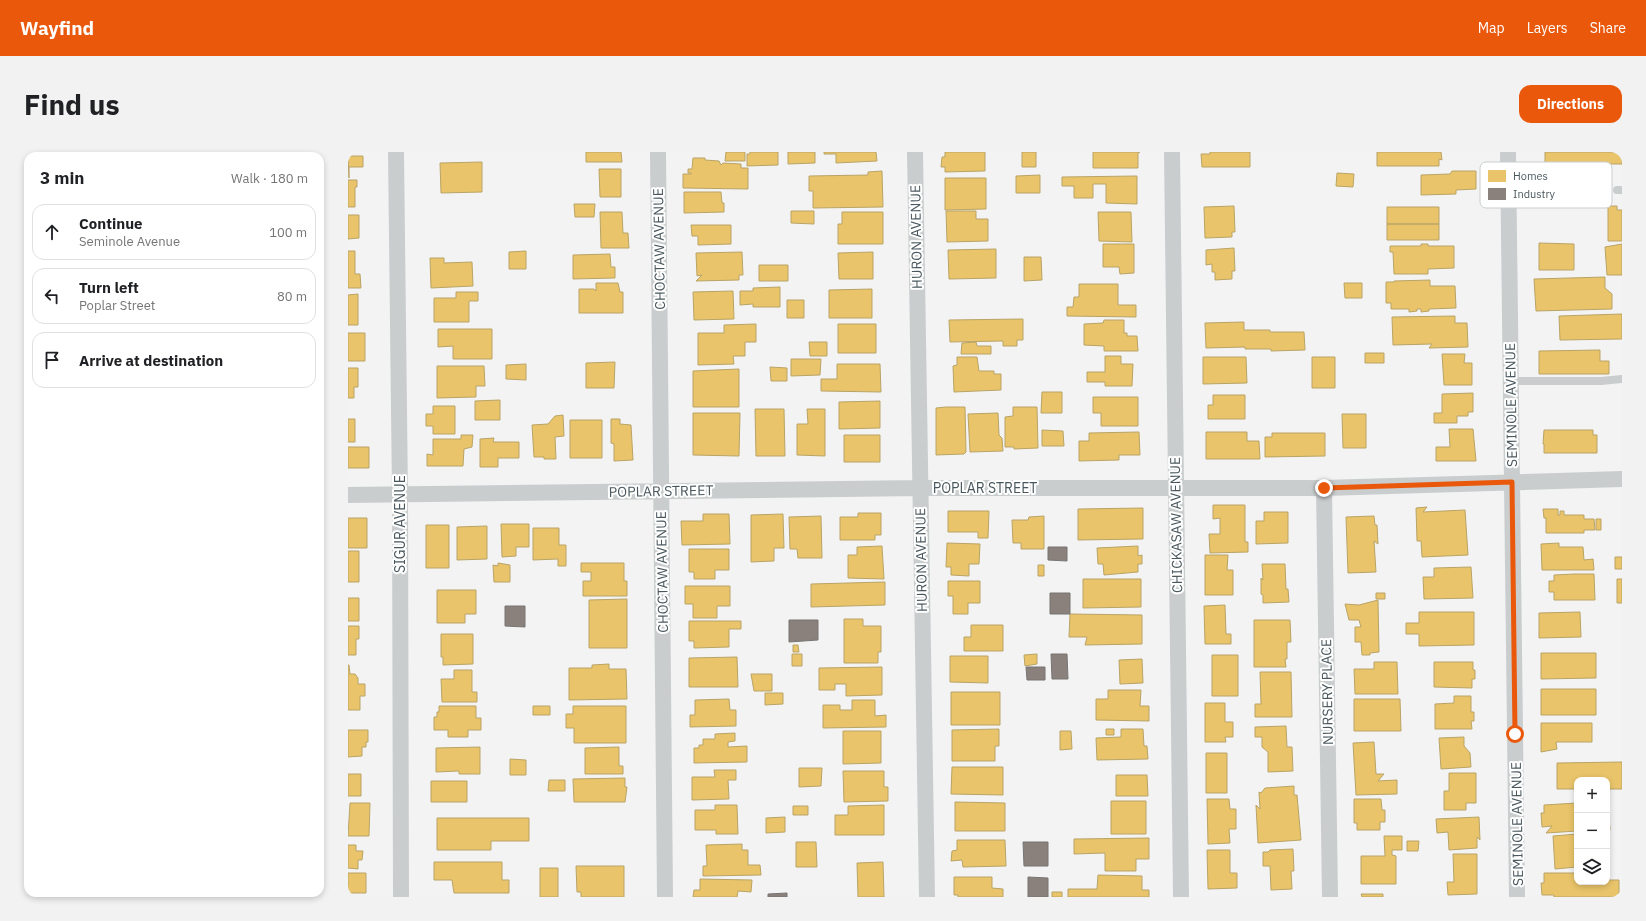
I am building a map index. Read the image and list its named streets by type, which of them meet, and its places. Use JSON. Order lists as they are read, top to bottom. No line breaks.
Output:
{"streets":{"street":["HURON AVENUE","CHOCTAW AVENUE","SEMINOLE AVENUE","POPLAR STREET","SIGUR AVENUE","CHICKASAW AVENUE","NURSERY PLACE"]},"crossings":[["HURON AVENUE","POPLAR STREET"],["CHOCTAW AVENUE","POPLAR STREET"],["SEMINOLE AVENUE","POPLAR STREET"],["POPLAR STREET","SIGUR AVENUE"],["POPLAR STREET","CHICKASAW AVENUE"],["POPLAR STREET","NURSERY PLACE"]],"legend":["Homes","Industry"],"page":{"header":"Wayfind","nav":["Map","Layers","Share"],"buttons":"Directions","title":"Find us","heading":["3 min","Walk · 180 m"],"list":[["Continue","Seminole Avenue","100 m"],["Turn left","Poplar Street","80 m"],"Arrive at destination"],"map_buttons":["+","−"]}}
